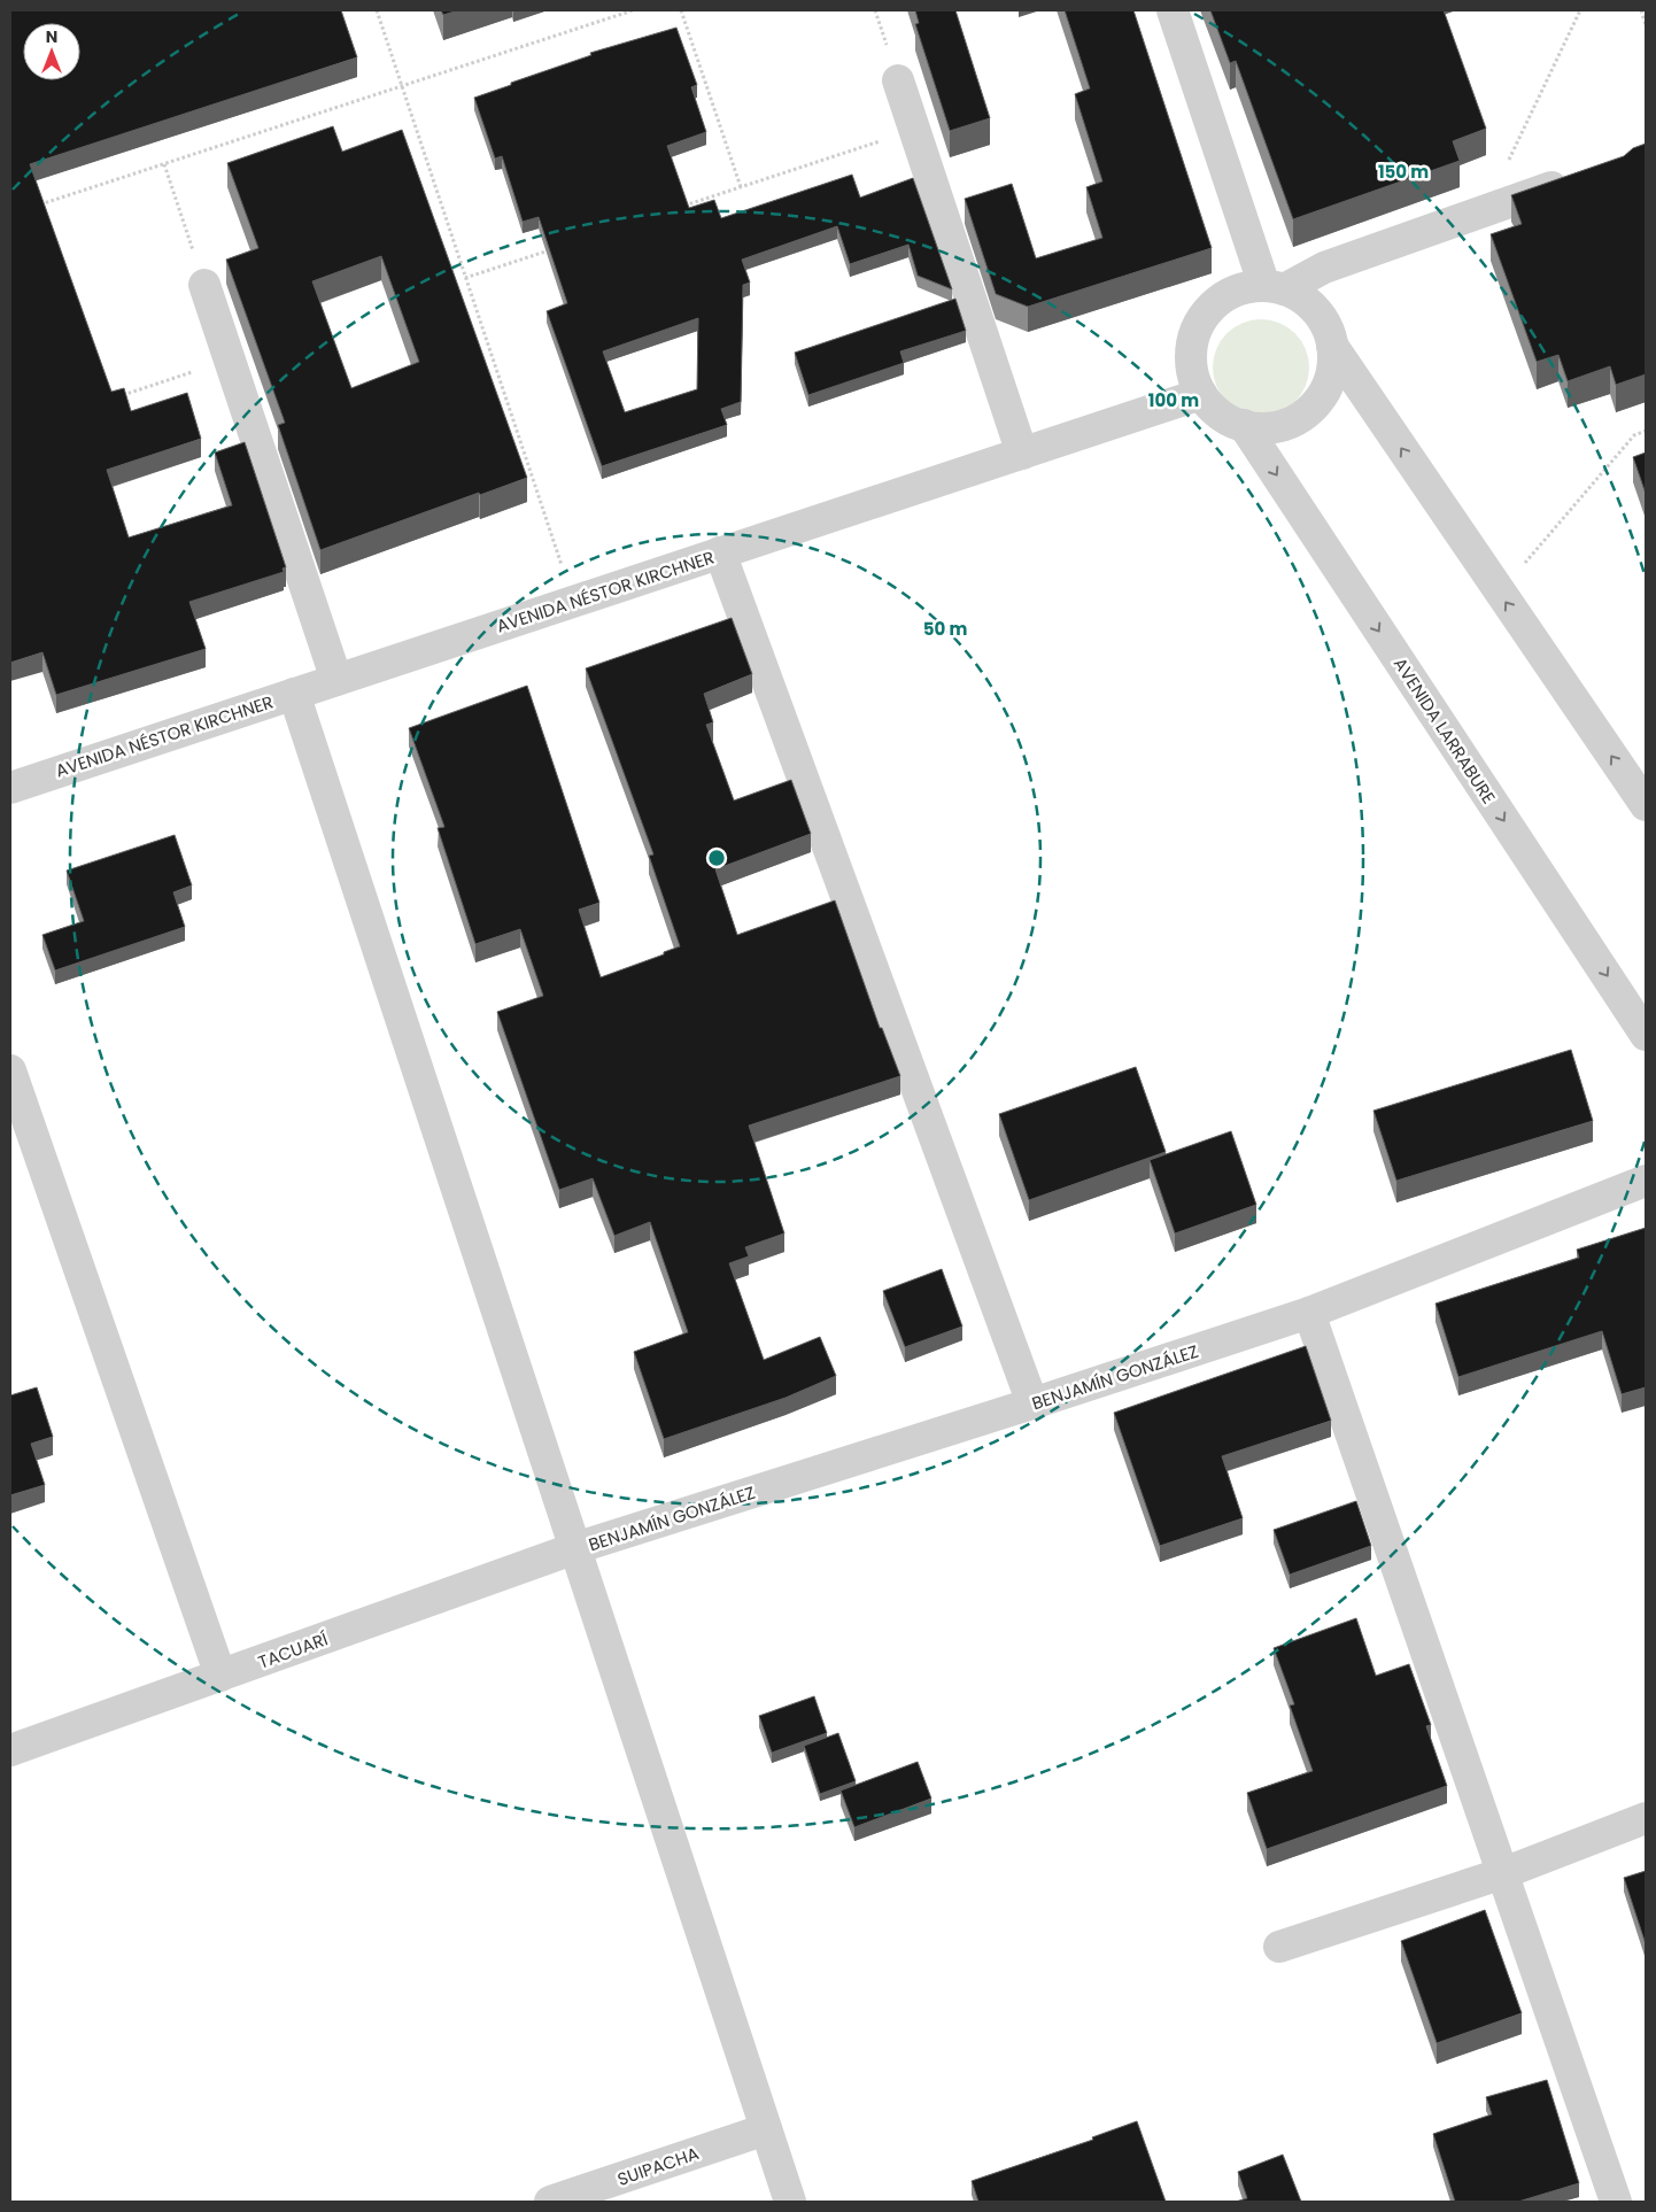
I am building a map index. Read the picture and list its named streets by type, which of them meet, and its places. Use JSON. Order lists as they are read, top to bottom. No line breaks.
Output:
{"streets":{"street":["AVENIDA NÉSTOR KIRCHNER","AVENIDA LARRABURE","BENJAMÍN GONZÁLEZ","TACUARÍ","SUIPACHA"]},"crossings":[["AVENIDA NÉSTOR KIRCHNER","AVENIDA LARRABURE"],["BENJAMÍN GONZÁLEZ","TACUARÍ"]],"north":"top","rings":["150 m","100 m","50 m"]}
